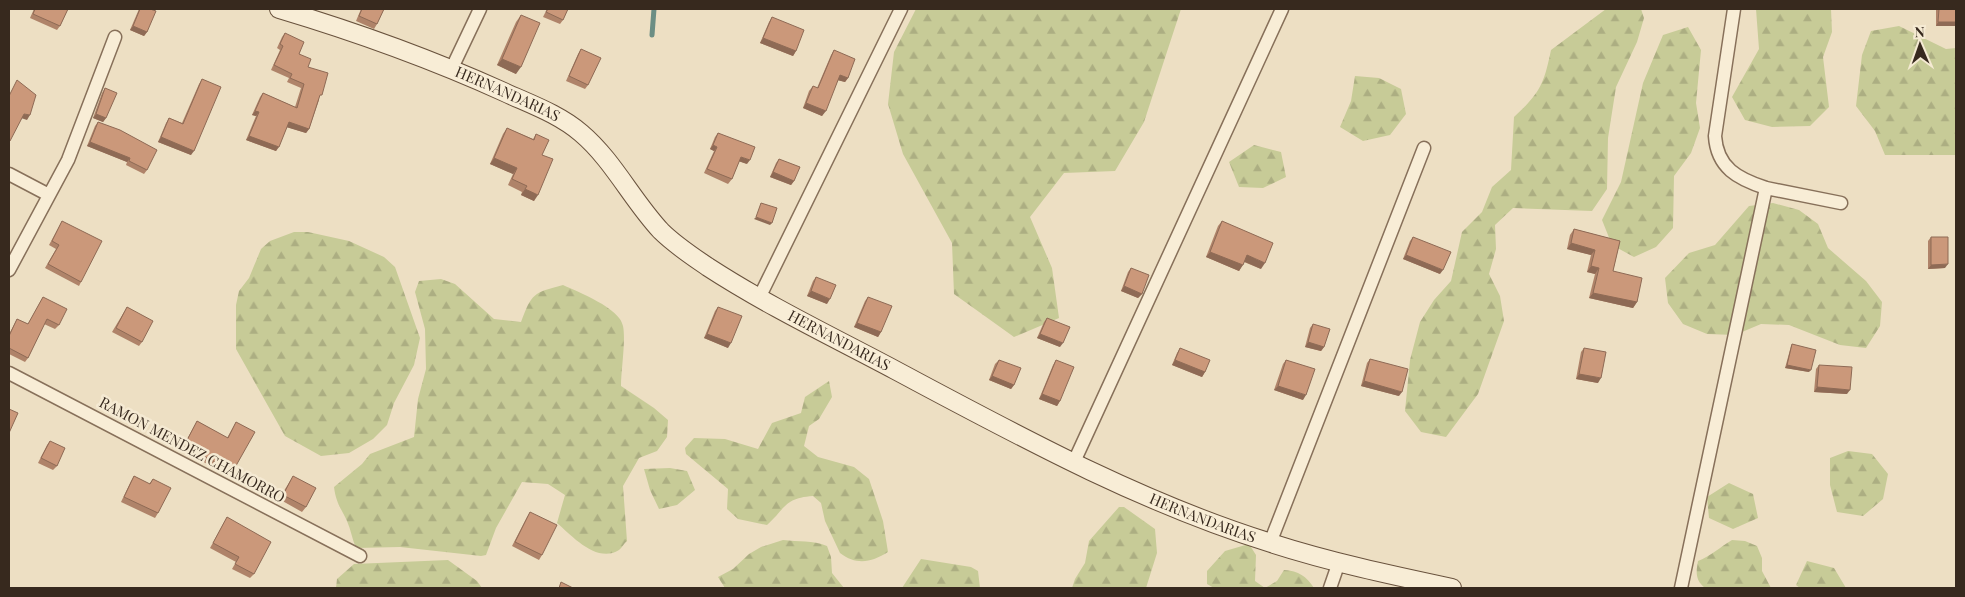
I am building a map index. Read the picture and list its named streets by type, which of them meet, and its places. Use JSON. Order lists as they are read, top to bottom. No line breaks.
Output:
{"streets":{"street":["HERNANDARIAS","RAMON MENDEZ CHAMORRO"]},"north":"top"}
